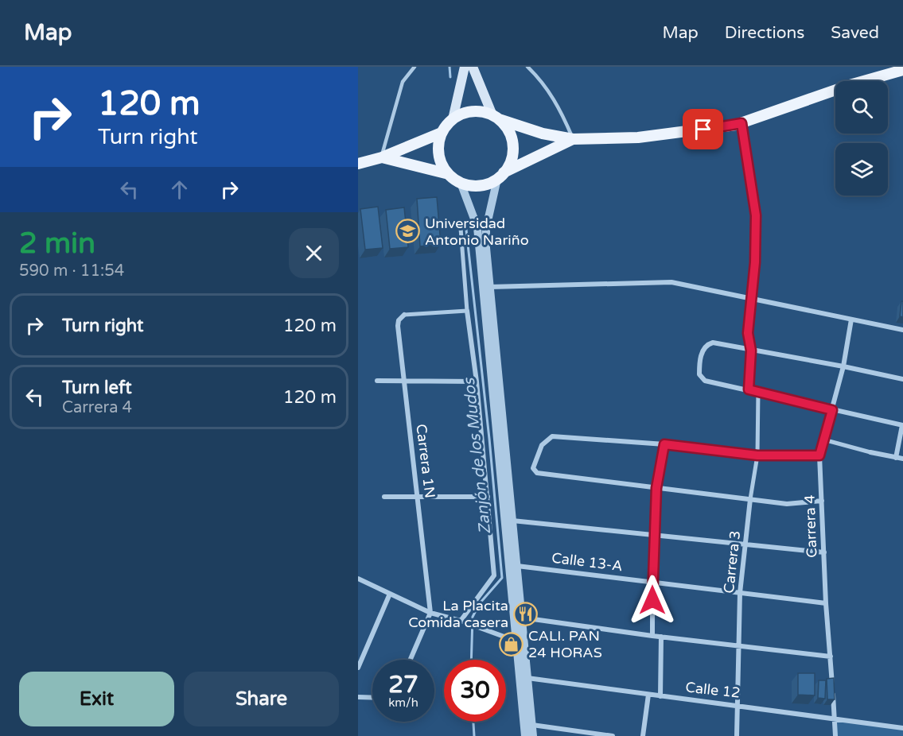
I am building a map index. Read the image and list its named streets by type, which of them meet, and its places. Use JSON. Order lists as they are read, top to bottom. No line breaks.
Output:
{"streets":{"street":["Carrera 1N","Carrera 4","Calle 13-A","Carrera 3","Calle 12"]},"crossings":[["Carrera 4","Calle 13-A"],["Carrera 4","Calle 12"],["Calle 13-A","Carrera 3"],["Carrera 3","Calle 12"]],"water":["Zanjón de los Mudos"],"places":{"school or university":["Universidad Antonio Nariño"],"restaurant":["La Placita Comida casera"],"shop":["CALI. PAN 24 HORAS"]},"page":{"header":"Map","nav":["Map","Directions","Saved"],"turn":["120 m","Turn right"],"heading":["2 min","590 m · 11:54"],"list":[{"name":"Turn right","value":"120 m"},{"name":"Turn left","note":"Carrera 4","value":"120 m"}],"speed":"27 km/h","limit":"30","buttons":["Exit","Share"]}}
